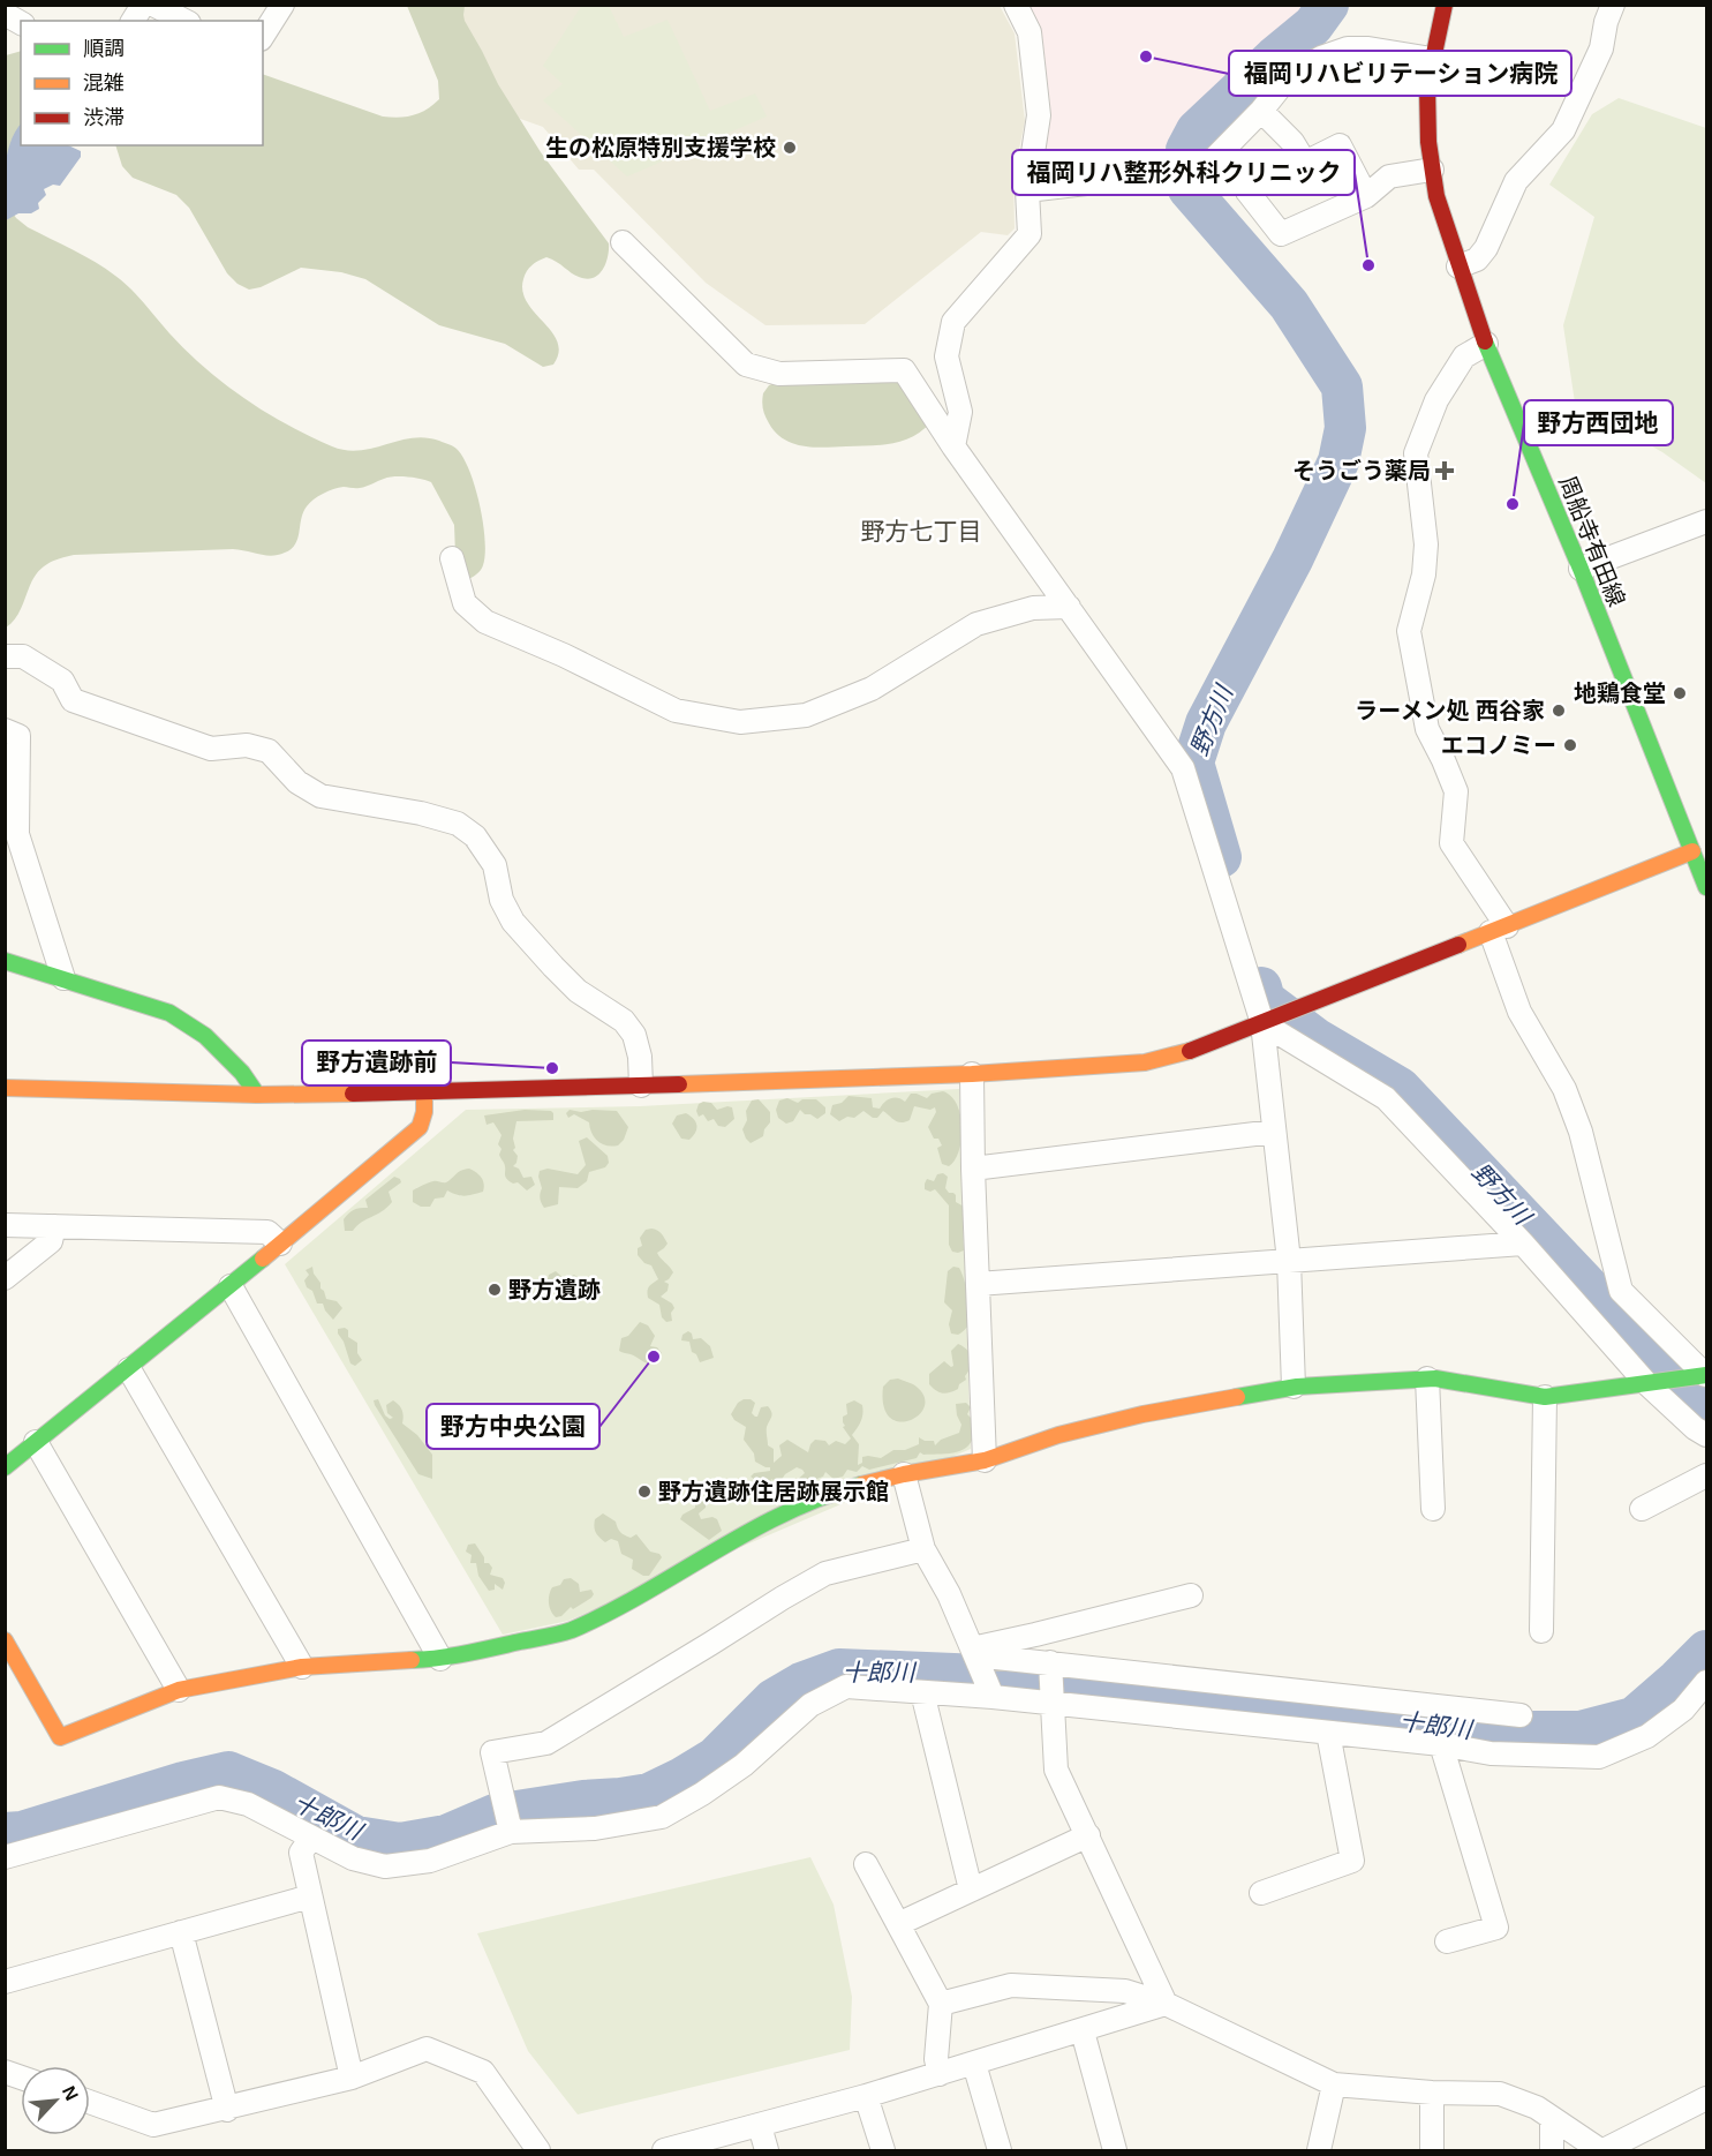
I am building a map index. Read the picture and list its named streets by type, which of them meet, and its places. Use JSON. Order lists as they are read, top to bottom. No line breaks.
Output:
{"streets":{"street":["周船寺有田線"]},"districts":["野方七丁目"],"water":["野方川","十郎川"],"places":{"other":["福岡リハビリテーション病院","生の松原特別支援学校","福岡リハ整形外科クリニック","野方西団地","地鶏食堂","ラーメン処 西谷家","エコノミー","野方遺跡前","野方遺跡","野方中央公園","野方遺跡住居跡展示館"],"health":["そうごう薬局"]},"legend":["順調","混雑","渋滞"],"north":"top right"}
